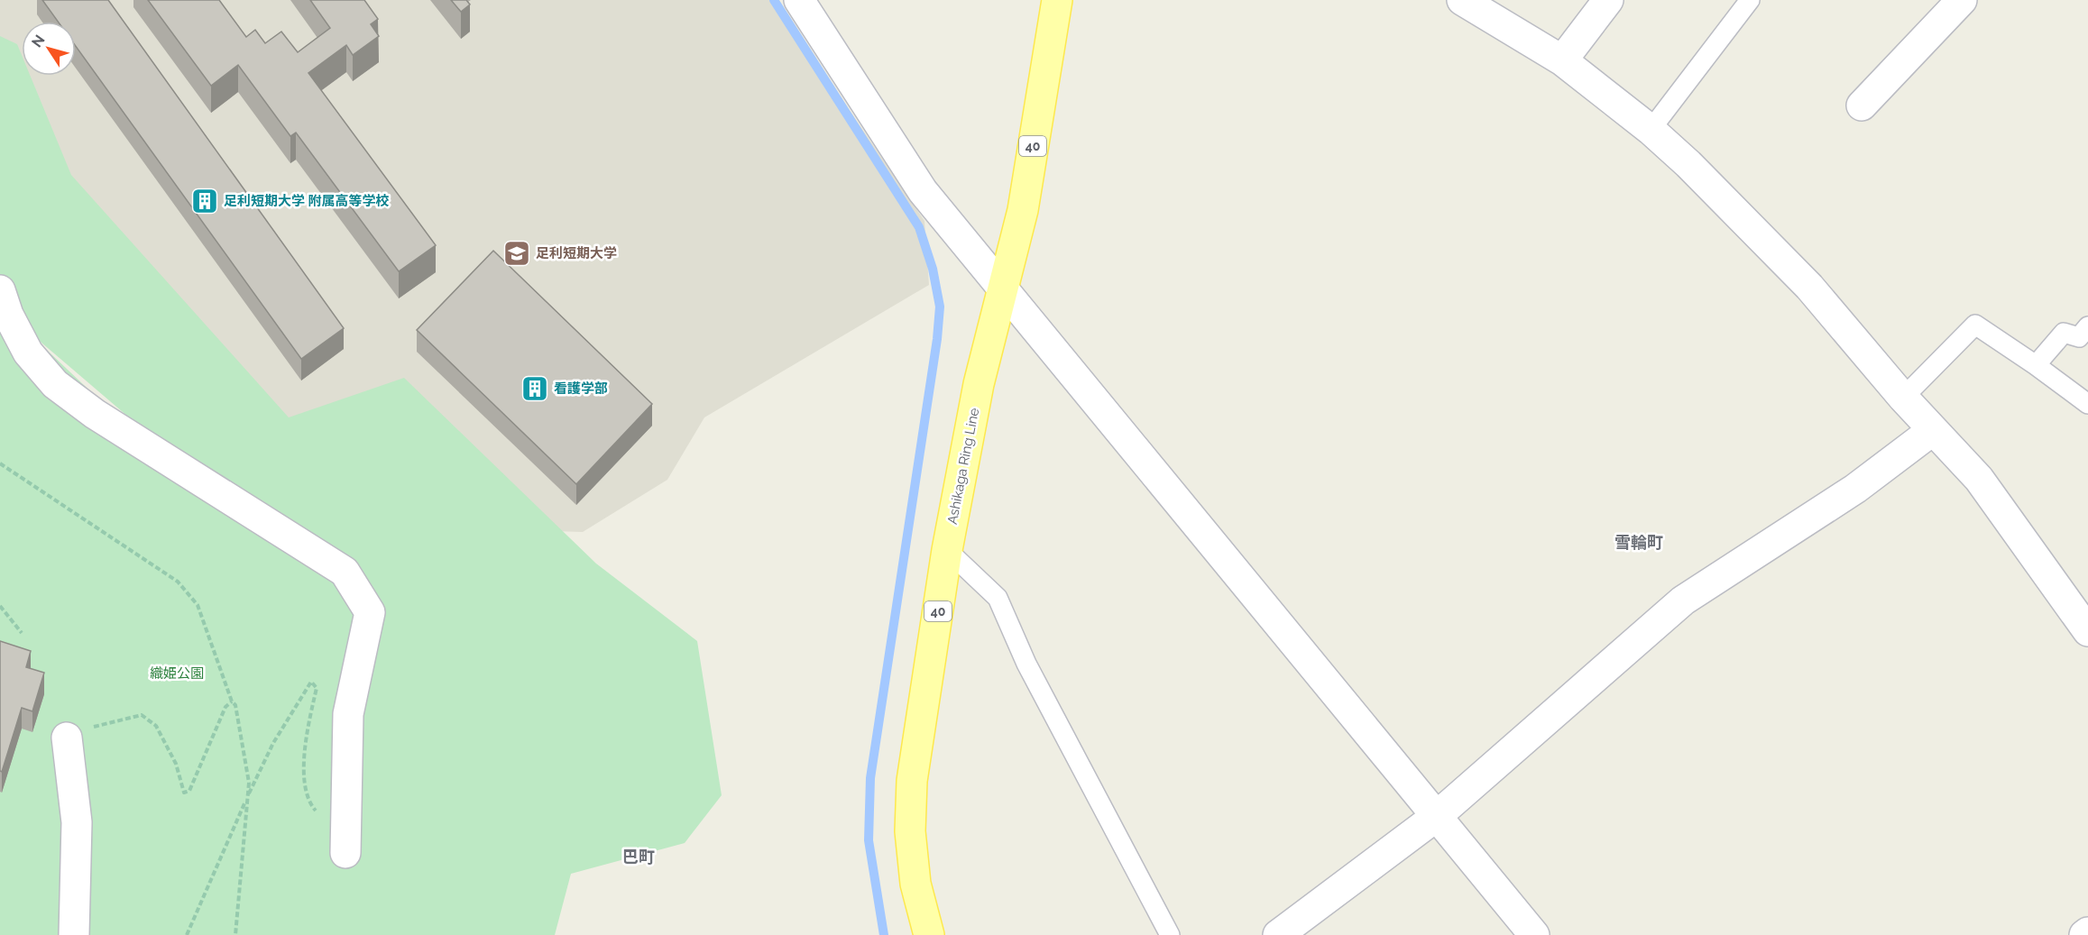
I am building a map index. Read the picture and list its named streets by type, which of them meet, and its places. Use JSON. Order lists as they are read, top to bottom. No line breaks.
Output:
{"streets":{"main road":["40","Ashikaga Ring Line"]},"districts":["雪輪町","巴町"],"parks":["織姫公園"],"places":{"building":["足利短期大学 附属高等学校","看護学部"],"school or university":["足利短期大学"]},"north":"top left"}
